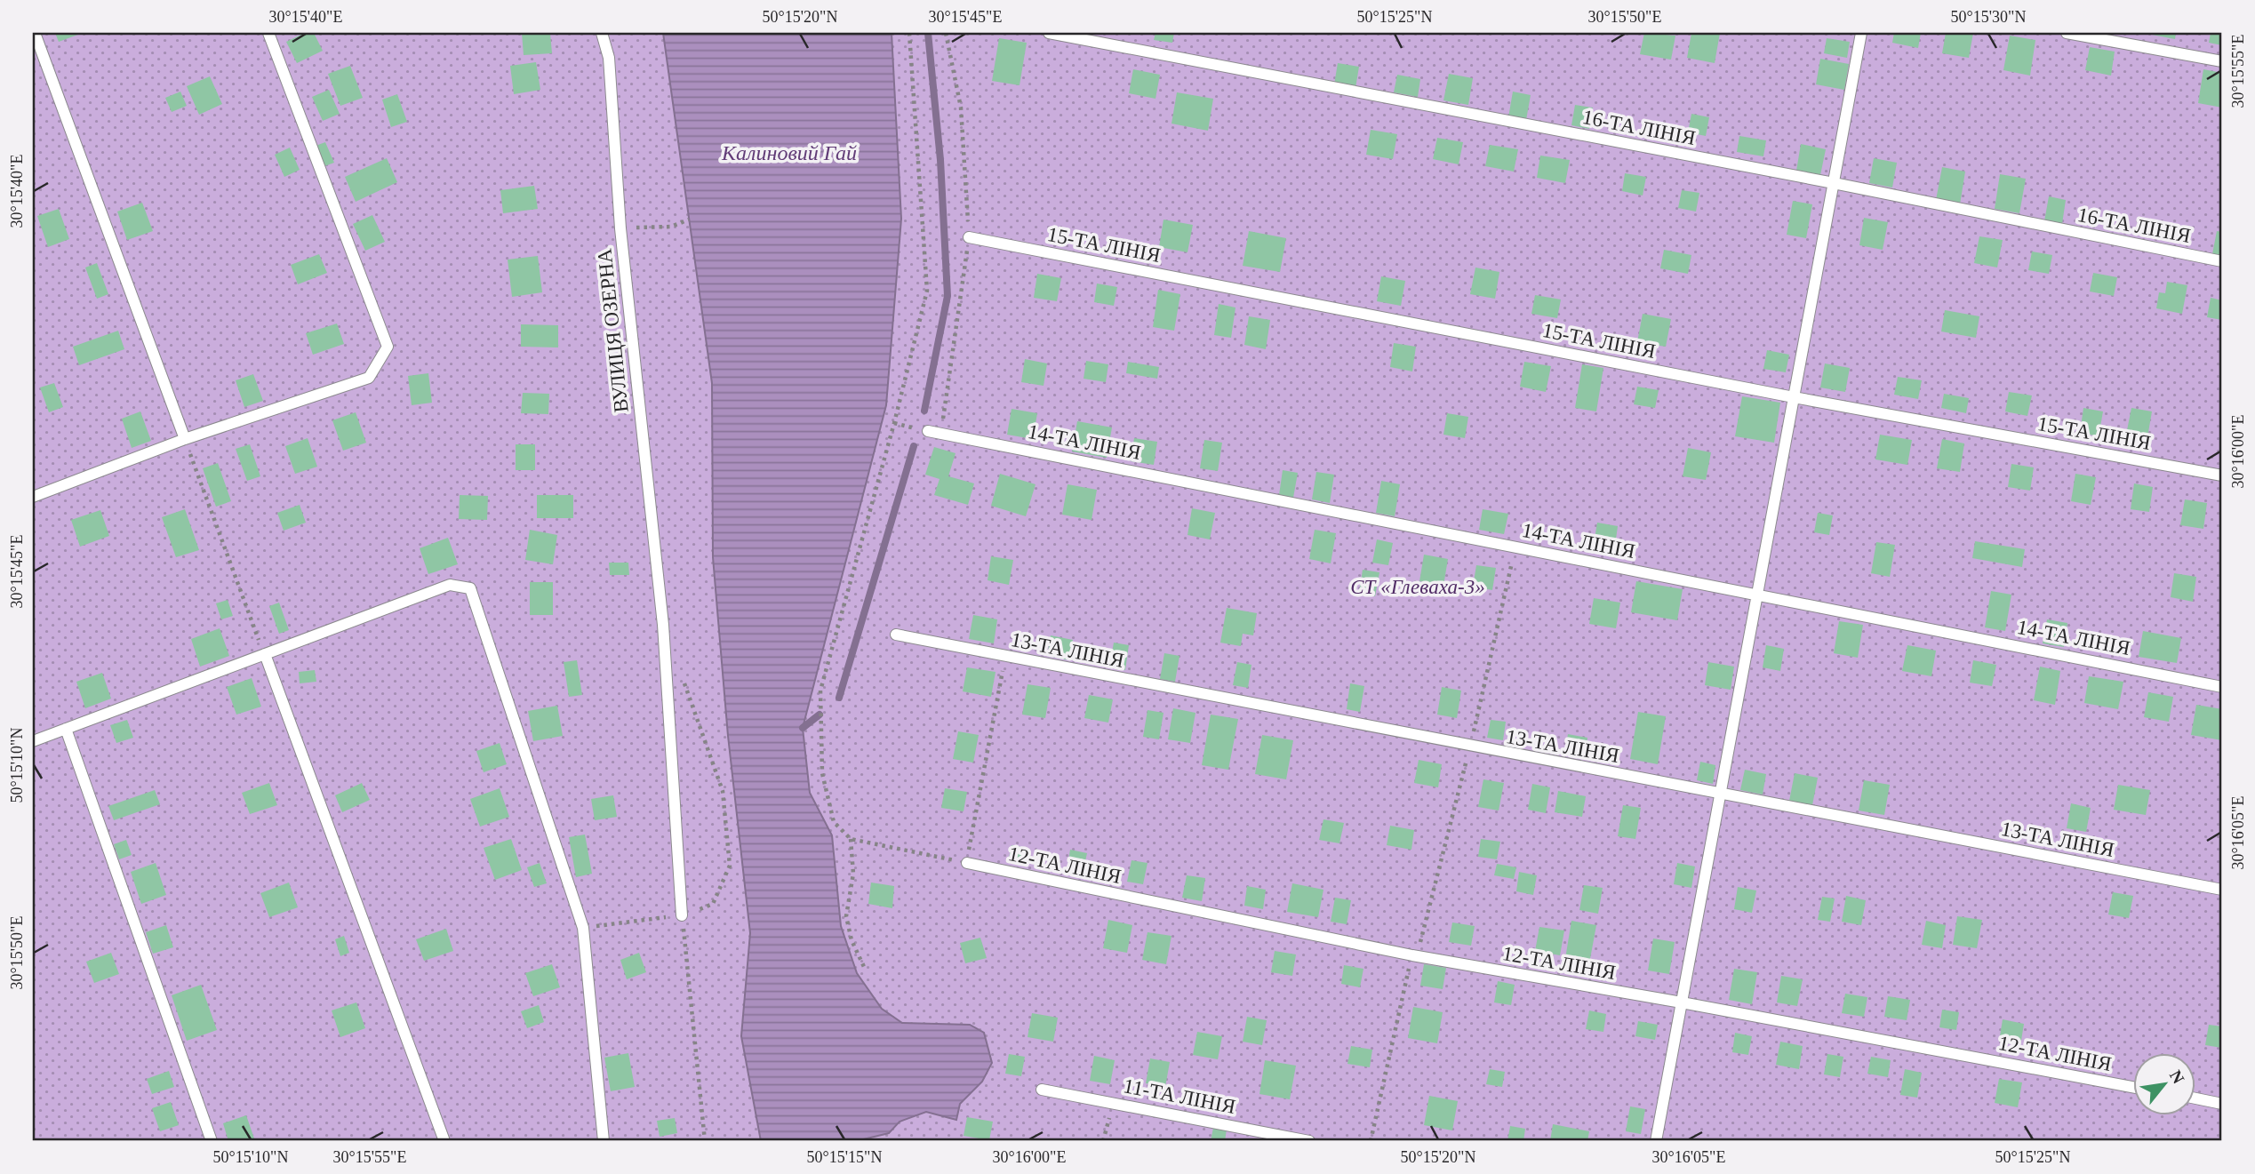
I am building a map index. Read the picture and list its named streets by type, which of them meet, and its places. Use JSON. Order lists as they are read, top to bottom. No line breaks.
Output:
{"streets":{"lane":["16-ТА ЛІНІЯ","15-ТА ЛІНІЯ","ВУЛИЦЯ ОЗЕРНА","14-ТА ЛІНІЯ","13-ТА ЛІНІЯ","12-ТА ЛІНІЯ","11-ТА ЛІНІЯ"]},"water":["Калиновий Гай"],"parks":["СТ «Глеваха-3»"],"north":"top right","coordinates":["30°15'40\"E","50°15'20\"N","30°15'45\"E","50°15'25\"N","30°15'50\"E","50°15'30\"N","30°15'55\"E","30°16'00\"E","50°15'10\"N","30°16'05\"E","50°15'15\"N"]}
